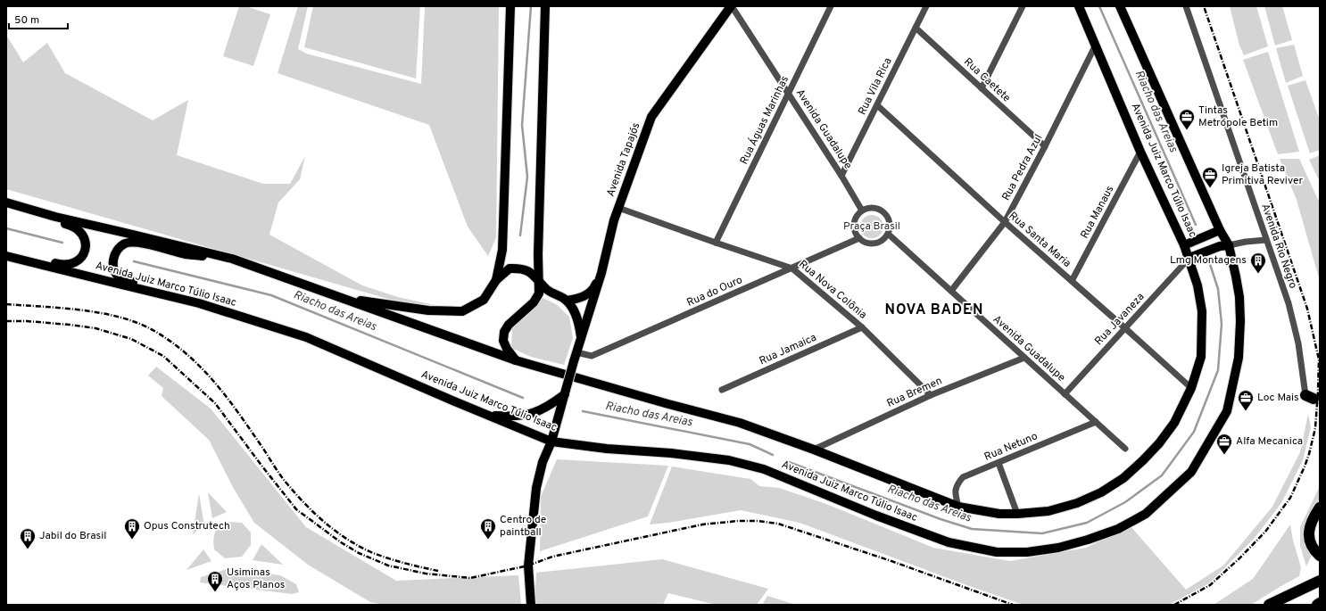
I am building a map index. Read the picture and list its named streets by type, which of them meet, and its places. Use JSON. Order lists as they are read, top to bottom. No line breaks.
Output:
{"streets":{"main road":["Avenida Tapajós","Avenida Juiz Marco Túlio Isaac"],"street":["Rua Caetete","Rua Vila Rica","Rua Águas Marinhas","Avenida Guadalupe","Rua Pedra Azul","Rua Manaus","Rua Santa Maria","Avenida Rio Negro","Rua Nova Colônia","Rua do Ouro","Rua Javaneza","Rua Jamaica","Rua Bremen","Rua Netuno"]},"crossings":[["Rua Caetete","Rua Vila Rica"],["Rua Caetete","Rua Pedra Azul"],["Rua Vila Rica","Avenida Guadalupe"],["Rua Vila Rica","Rua Santa Maria"],["Rua Águas Marinhas","Avenida Guadalupe"],["Rua Águas Marinhas","Rua Nova Colônia"],["Avenida Guadalupe","Avenida Tapajós"],["Avenida Guadalupe","Rua Pedra Azul"],["Avenida Guadalupe","Rua do Ouro"],["Avenida Guadalupe","Rua Javaneza"],["Avenida Guadalupe","Rua Bremen"],["Avenida Guadalupe","Rua Netuno"],["Avenida Tapajós","Rua Nova Colônia"],["Avenida Tapajós","Rua do Ouro"],["Rua Pedra Azul","Avenida Juiz Marco Túlio Isaac"],["Rua Pedra Azul","Rua Santa Maria"],["Avenida Juiz Marco Túlio Isaac","Rua Manaus"],["Avenida Juiz Marco Túlio Isaac","Rua Santa Maria"],["Avenida Juiz Marco Túlio Isaac","Rua Javaneza"],["Avenida Juiz Marco Túlio Isaac","Rua Bremen"],["Avenida Juiz Marco Túlio Isaac","Rua Netuno"],["Rua Manaus","Rua Santa Maria"],["Rua Santa Maria","Rua Javaneza"],["Rua Nova Colônia","Rua do Ouro"],["Rua Nova Colônia","Rua Jamaica"],["Rua Nova Colônia","Rua Bremen"]],"districts":["NOVA BADEN"],"water":["Riacho das Areias"],"parks":["Praça Brasil"],"places":{"office":["Tintas Metrópole Betim","Igreja Batista Primitiva Reviver","Loc Mais","Alfa Mecanica"],"building":["Lmg Montagens","Opus Construtech","Centro de paintball","Jabil do Brasil","Usiminas Aços Planos"]},"scale_bar":"50 m"}
